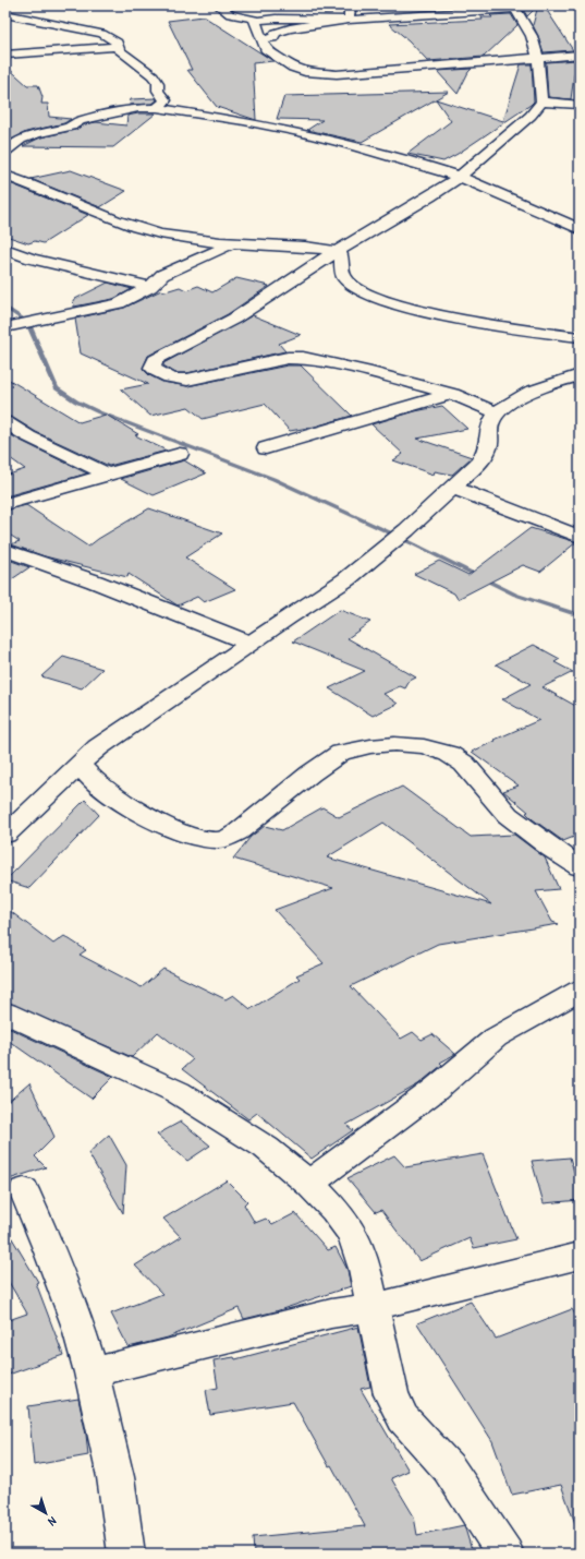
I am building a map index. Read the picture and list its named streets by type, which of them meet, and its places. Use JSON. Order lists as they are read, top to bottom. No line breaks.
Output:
{"north":"bottom right"}
